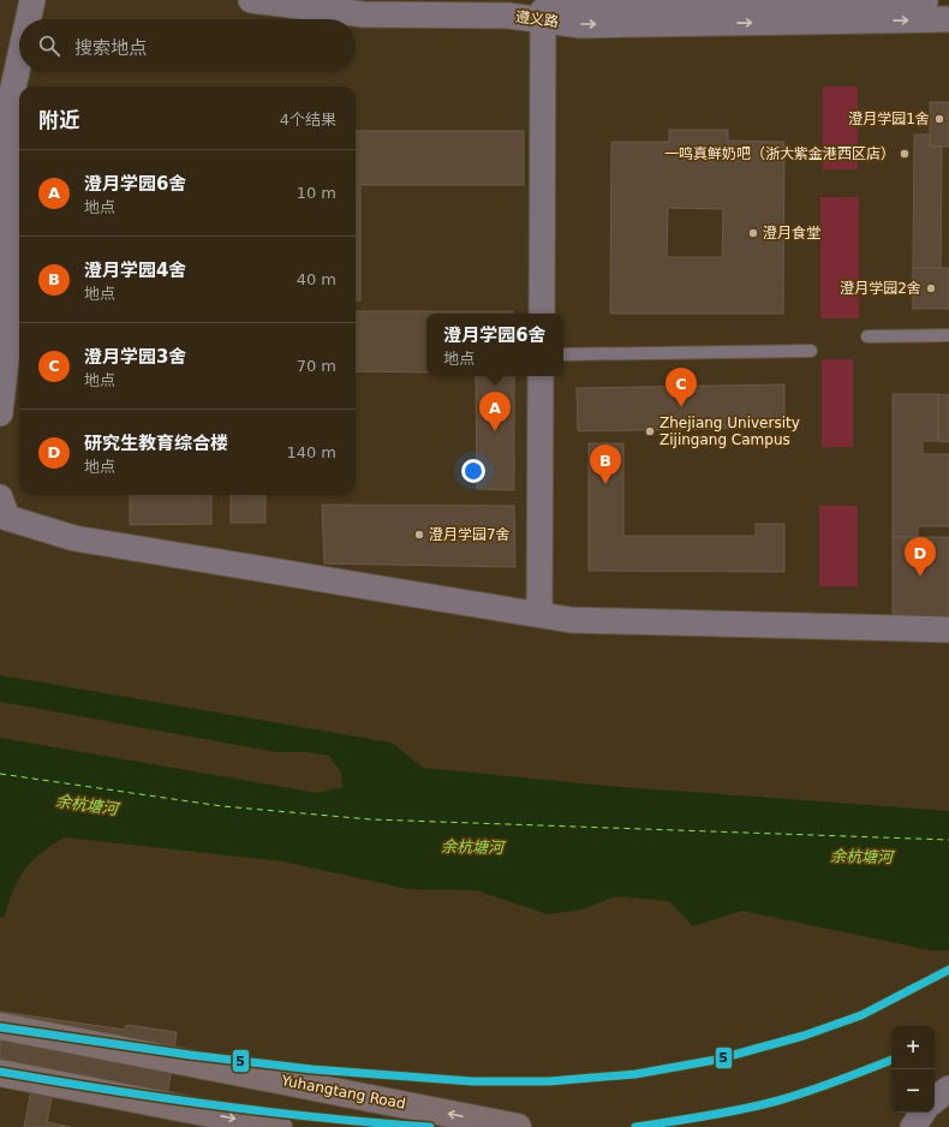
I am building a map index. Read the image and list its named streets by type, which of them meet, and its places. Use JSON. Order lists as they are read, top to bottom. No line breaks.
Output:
{"streets":{"main road":["Yuhangtang Road"],"street":["遵义路"]},"water":["余杭塘河"],"places":["澄月学园1舍","一鸣真鲜奶吧（浙大紫金港西区店）","澄月食堂","澄月学园2舍","Zhejiang University Zijingang Campus","澄月学园7舍"],"lines":["transit line 5"],"page":{"search":"搜索地点","heading":["附近","4个结果"],"list":[{"mark":"A","name":"澄月学园6舍","note":"地点","value":"10 m"},{"mark":"B","name":"澄月学园4舍","note":"地点","value":"40 m"},{"mark":"C","name":"澄月学园3舍","note":"地点","value":"70 m"},{"mark":"D","name":"研究生教育综合楼","note":"地点","value":"140 m"}],"popup":["澄月学园6舍","地点"],"pins":["C","A","B","D"],"map_buttons":["+","−"]}}
